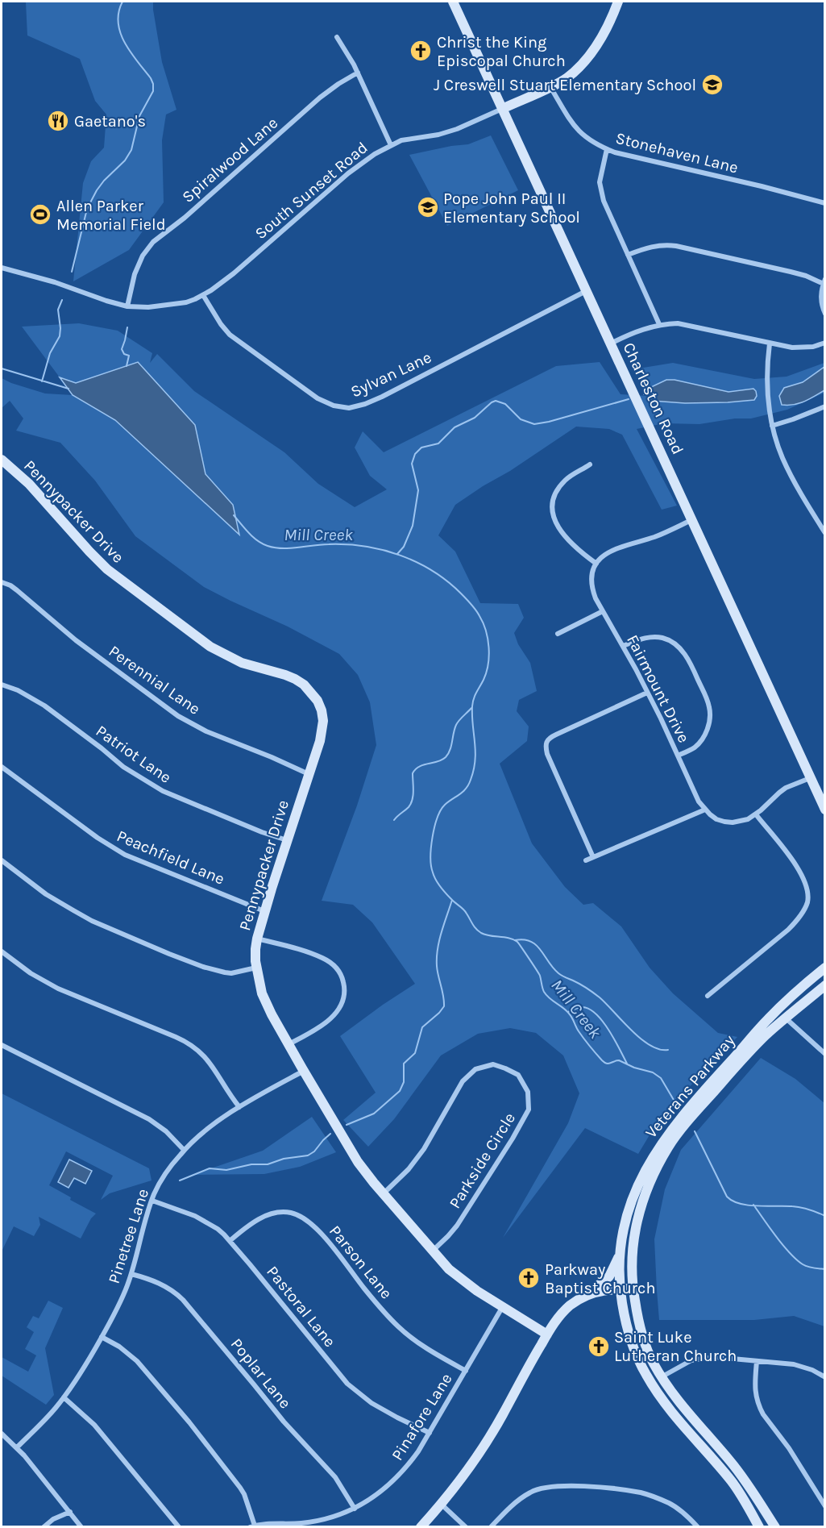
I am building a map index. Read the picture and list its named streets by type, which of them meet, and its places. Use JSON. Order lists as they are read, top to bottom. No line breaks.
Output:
{"streets":{"street":["Stonehaven Lane","Spiralwood Lane","South Sunset Road","Sylvan Lane","Charleston Road","Pennypacker Drive","Perennial Lane","Fairmount Drive","Patriot Lane","Peachfield Lane","Veterans Parkway","Parkside Circle","Pinetree Lane","Parson Lane","Pastoral Lane","Poplar Lane","Pinafore Lane"]},"crossings":[["Spiralwood Lane","South Sunset Road"],["South Sunset Road","Sylvan Lane"],["South Sunset Road","Charleston Road"],["Sylvan Lane","Charleston Road"],["Charleston Road","Fairmount Drive"],["Pennypacker Drive","Perennial Lane"],["Pennypacker Drive","Patriot Lane"],["Pennypacker Drive","Peachfield Lane"],["Pennypacker Drive","Parkside Circle"],["Pennypacker Drive","Pinetree Lane"],["Pennypacker Drive","Pinafore Lane"],["Pinetree Lane","Pastoral Lane"],["Pinetree Lane","Poplar Lane"],["Parson Lane","Pastoral Lane"],["Parson Lane","Pinafore Lane"],["Pastoral Lane","Pinafore Lane"],["Poplar Lane","Pinafore Lane"]],"water":["Mill Creek"],"places":{"church":["Christ the King Episcopal Church","Parkway Baptist Church","Saint Luke Lutheran Church"],"school or university":["J Creswell Stuart Elementary School","Pope John Paul II Elementary School"],"restaurant":["Gaetano's"],"sports":["Allen Parker Memorial Field"]}}
